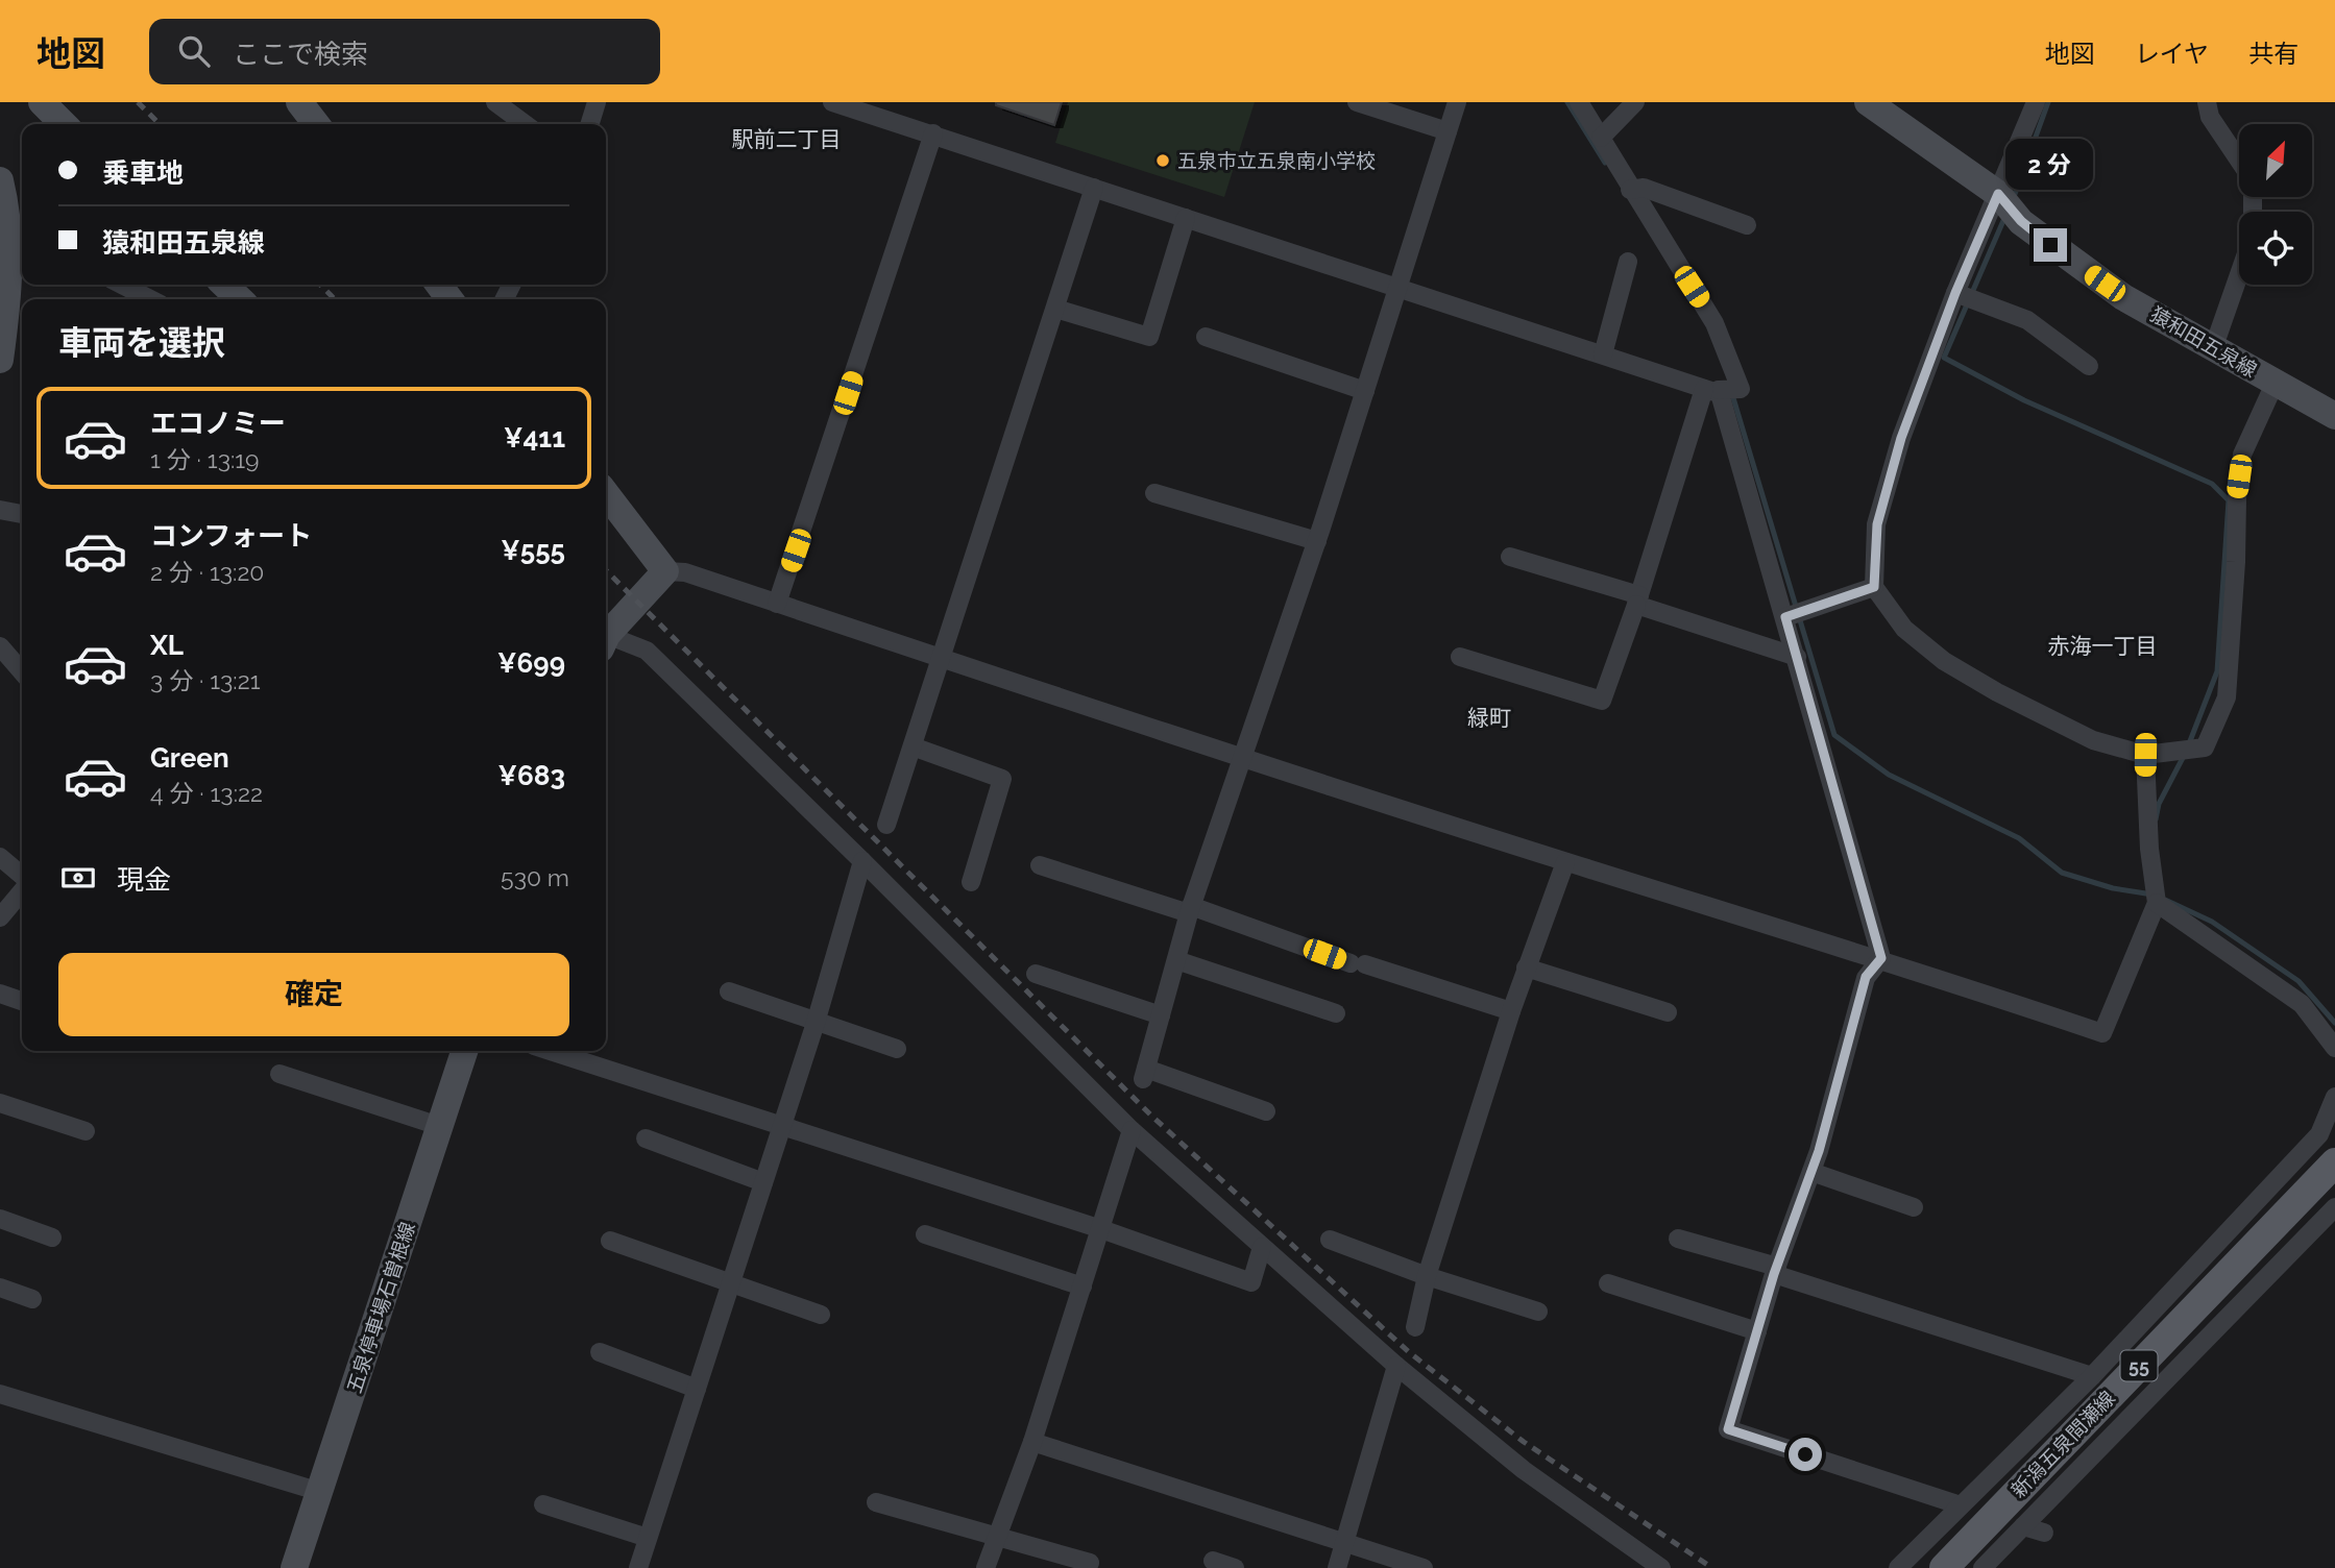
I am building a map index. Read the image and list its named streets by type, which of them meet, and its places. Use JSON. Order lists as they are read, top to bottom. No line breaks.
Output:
{"streets":{"main road":["猿和田五泉線","五泉停車場石曽根線","55","新潟五泉間瀬線"]},"districts":["駅前二丁目","赤海一丁目","緑町"],"places":["五泉市立五泉南小学校"],"north":"top right","page":{"header":"地図","search":"ここで検索","nav":["地図","レイヤ","共有"],"banner":["乗車地","猿和田五泉線"],"bubble":"2 分","heading":"車両を選択","list":[{"name":"エコノミー","note":"1 分 · 13:19","value":"¥411"},{"name":"コンフォート","note":"2 分 · 13:20","value":"¥555"},{"name":"XL","note":"3 分 · 13:21","value":"¥699"},{"name":"Green","note":"4 分 · 13:22","value":"¥683"}],"pay":["現金","530 m"],"buttons":"確定"}}
